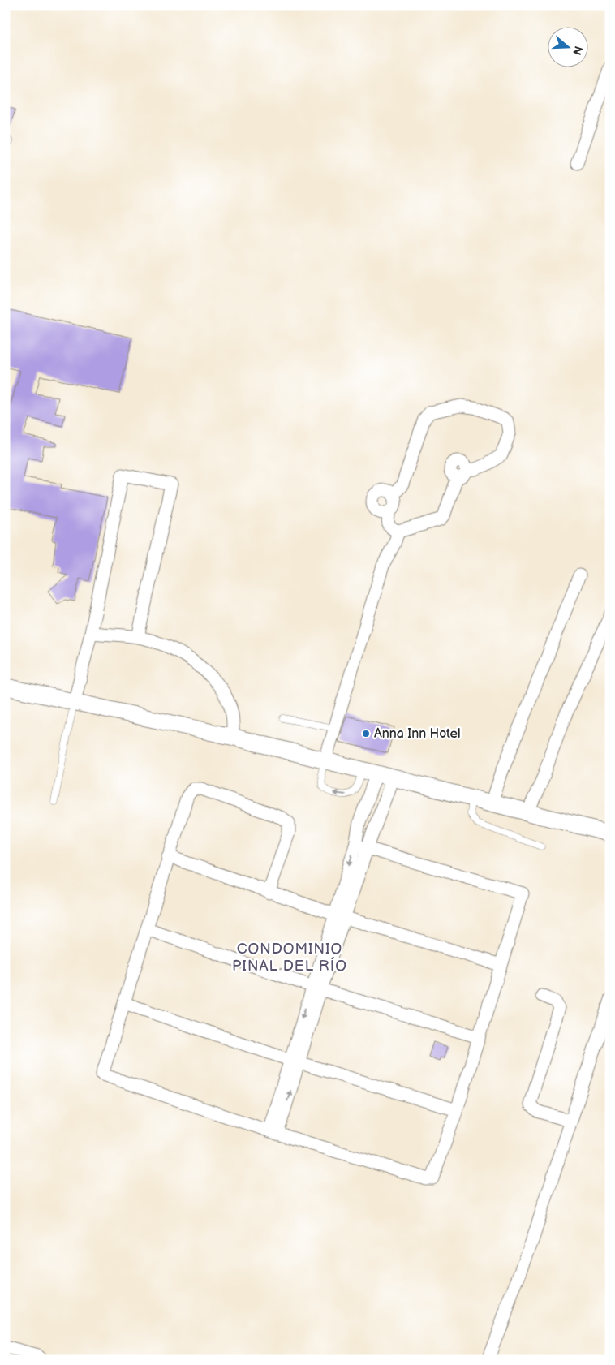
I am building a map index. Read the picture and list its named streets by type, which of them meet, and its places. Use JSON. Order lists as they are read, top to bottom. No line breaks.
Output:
{"districts":["CONDOMINIO PINAL DEL RÍO"],"places":["Anna Inn Hotel"],"north":"right"}
